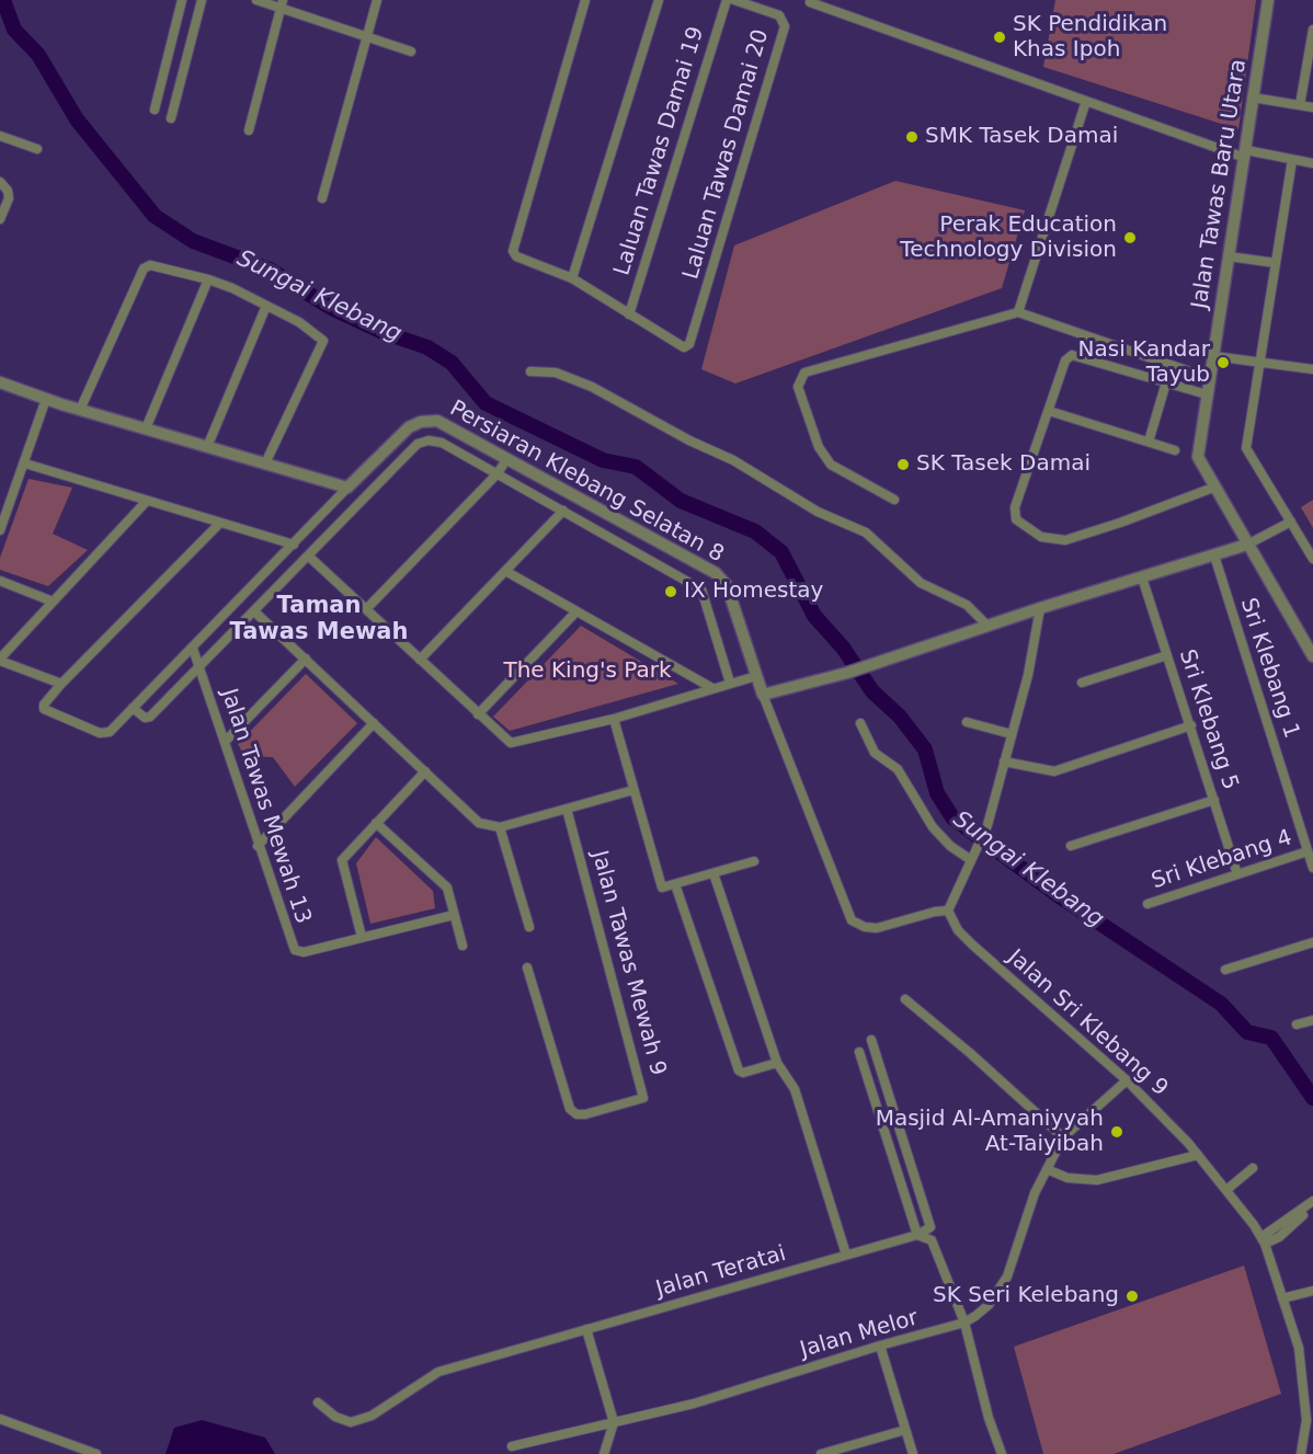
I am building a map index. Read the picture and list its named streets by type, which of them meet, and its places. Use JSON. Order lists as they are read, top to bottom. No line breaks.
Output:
{"streets":{"street":["Laluan Tawas Damai 19","Laluan Tawas Damai 20","Jalan Tawas Baru Utara","Persiaran Klebang Selatan 8","Sri Klebang 1","Sri Klebang 5","Jalan Tawas Mewah 13","Sri Klebang 4","Jalan Tawas Mewah 9","Jalan Sri Klebang 9","Jalan Teratai","Jalan Melor"]},"crossings":[["Laluan Tawas Damai 19","Laluan Tawas Damai 20"],["Sri Klebang 1","Sri Klebang 4"],["Sri Klebang 5","Sri Klebang 4"],["Jalan Sri Klebang 9","Jalan Melor"]],"districts":["Taman Tawas Mewah"],"water":["Sungai Klebang"],"parks":["The King's Park"],"places":["SK Pendidikan Khas Ipoh","SMK Tasek Damai","Perak Education Technology Division","Nasi Kandar Tayub","SK Tasek Damai","IX Homestay","Masjid Al-Amaniyyah At-Taiyibah","SK Seri Kelebang"]}
